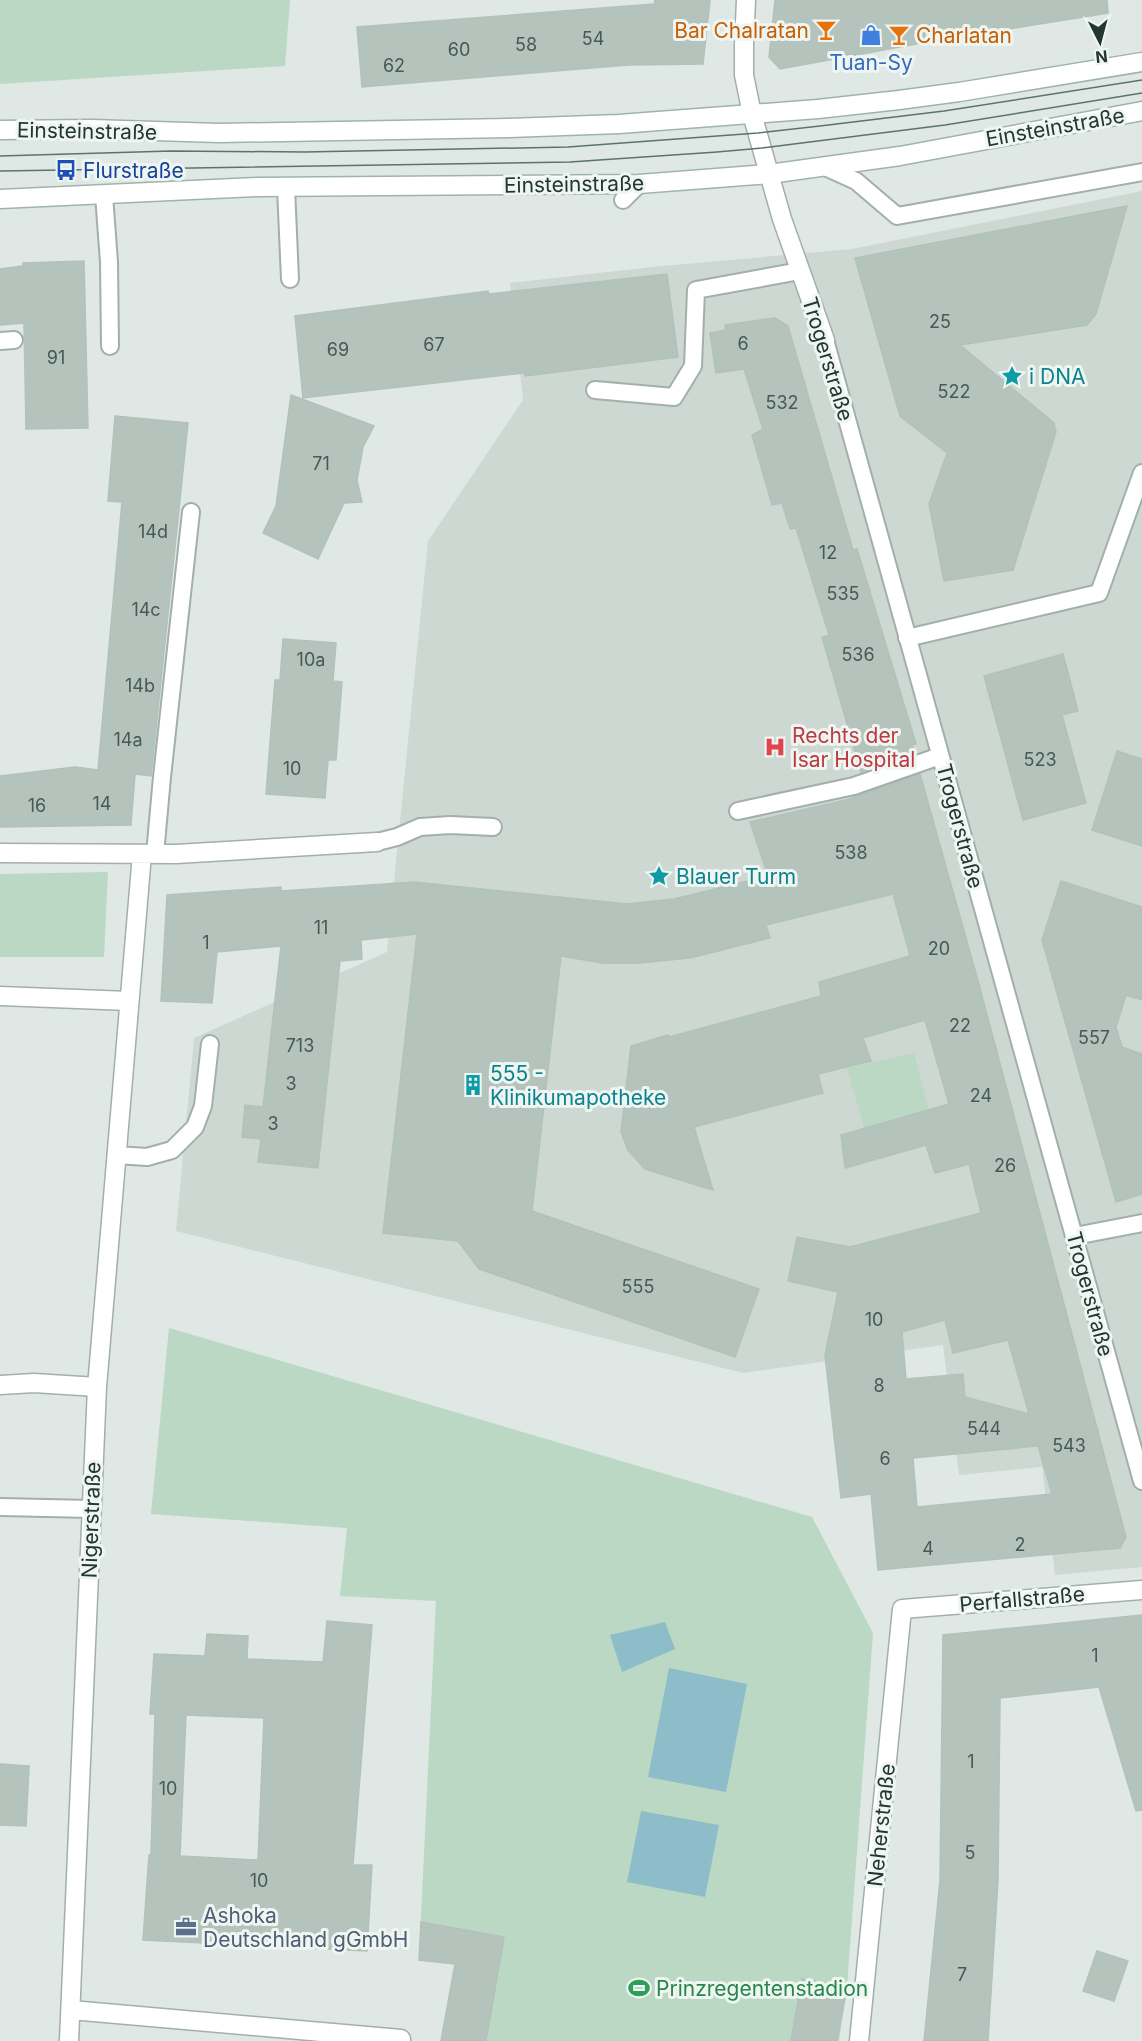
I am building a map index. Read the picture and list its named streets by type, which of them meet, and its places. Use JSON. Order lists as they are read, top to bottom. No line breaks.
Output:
{"streets":{"street":["Einsteinstraße","Trogerstraße","Nigerstraße","Perfallstraße","Neherstraße"]},"crossings":[["Einsteinstraße","Trogerstraße"],["Perfallstraße","Neherstraße"]],"places":{"bar":["Bar Chalratan","Charlatan"],"shop":["Tuan-Sy"],"bus stop":["Flurstraße"],"place":["i DNA","Blauer Turm"],"hospital":["Rechts der Isar Hospital"],"building":["555 - Klinikumapotheke"],"office":["Ashoka Deutschland gGmbH"],"sports":["Prinzregentenstadion"]},"house_numbers":["54","58","60","62","25","6","67","69","91","522","532","71","14d","12","535","14c","536","10a","14b","14a","523","10","14","16","538","11","1","20","22","557","713","3","24","3","26","555","10","8","544","543","6","2","4","1","1","10","5","10","7"],"north":"bottom"}
